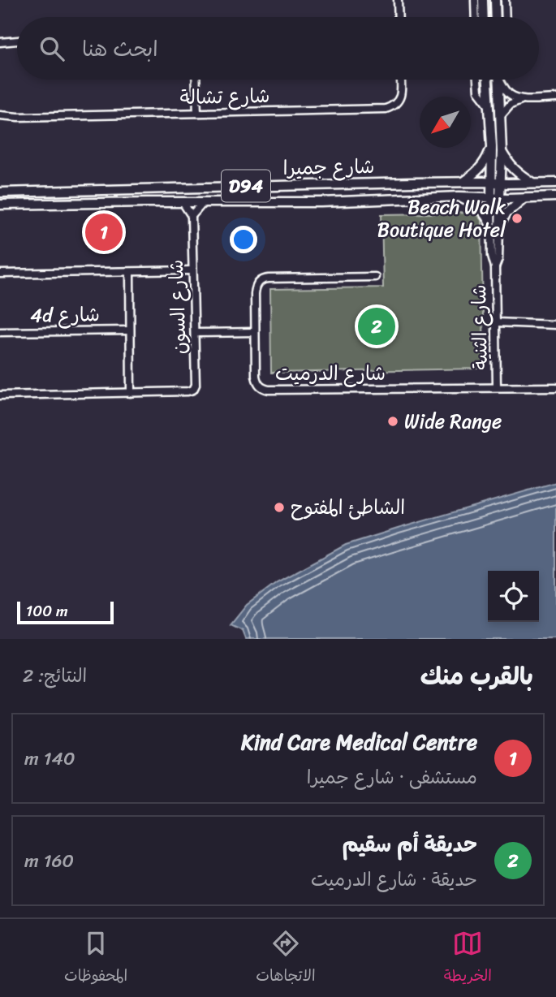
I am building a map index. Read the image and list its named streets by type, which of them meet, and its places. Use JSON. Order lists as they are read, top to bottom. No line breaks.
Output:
{"streets":{"main road":["شارع جميرا","D94","شارع الثنية"],"street":["شارع تشالة","شارع السون","4d شارع","شارع الدرميت"]},"crossings":[["شارع جميرا","شارع الثنية"],["شارع الثنية","شارع الدرميت"]],"places":["Beach Walk Boutique Hotel","Wide Range","الشاطئ المفتوح"],"scale_bar":"100 m","north":"bottom left","page":{"search":"ابحث هنا","pins":["1","2"],"scale":"100 m","heading":["بالقرب منك","النتائج: 2"],"list":[{"mark":"1","name":"Kind Care Medical Centre","note":"مستشفى · شارع جميرا","value":"140 m"},{"mark":"2","name":"حديقة أم سقيم","note":"حديقة · شارع الدرميت","value":"160 m"}],"nav":["الخريطة","الاتجاهات","المحفوظات"]}}
